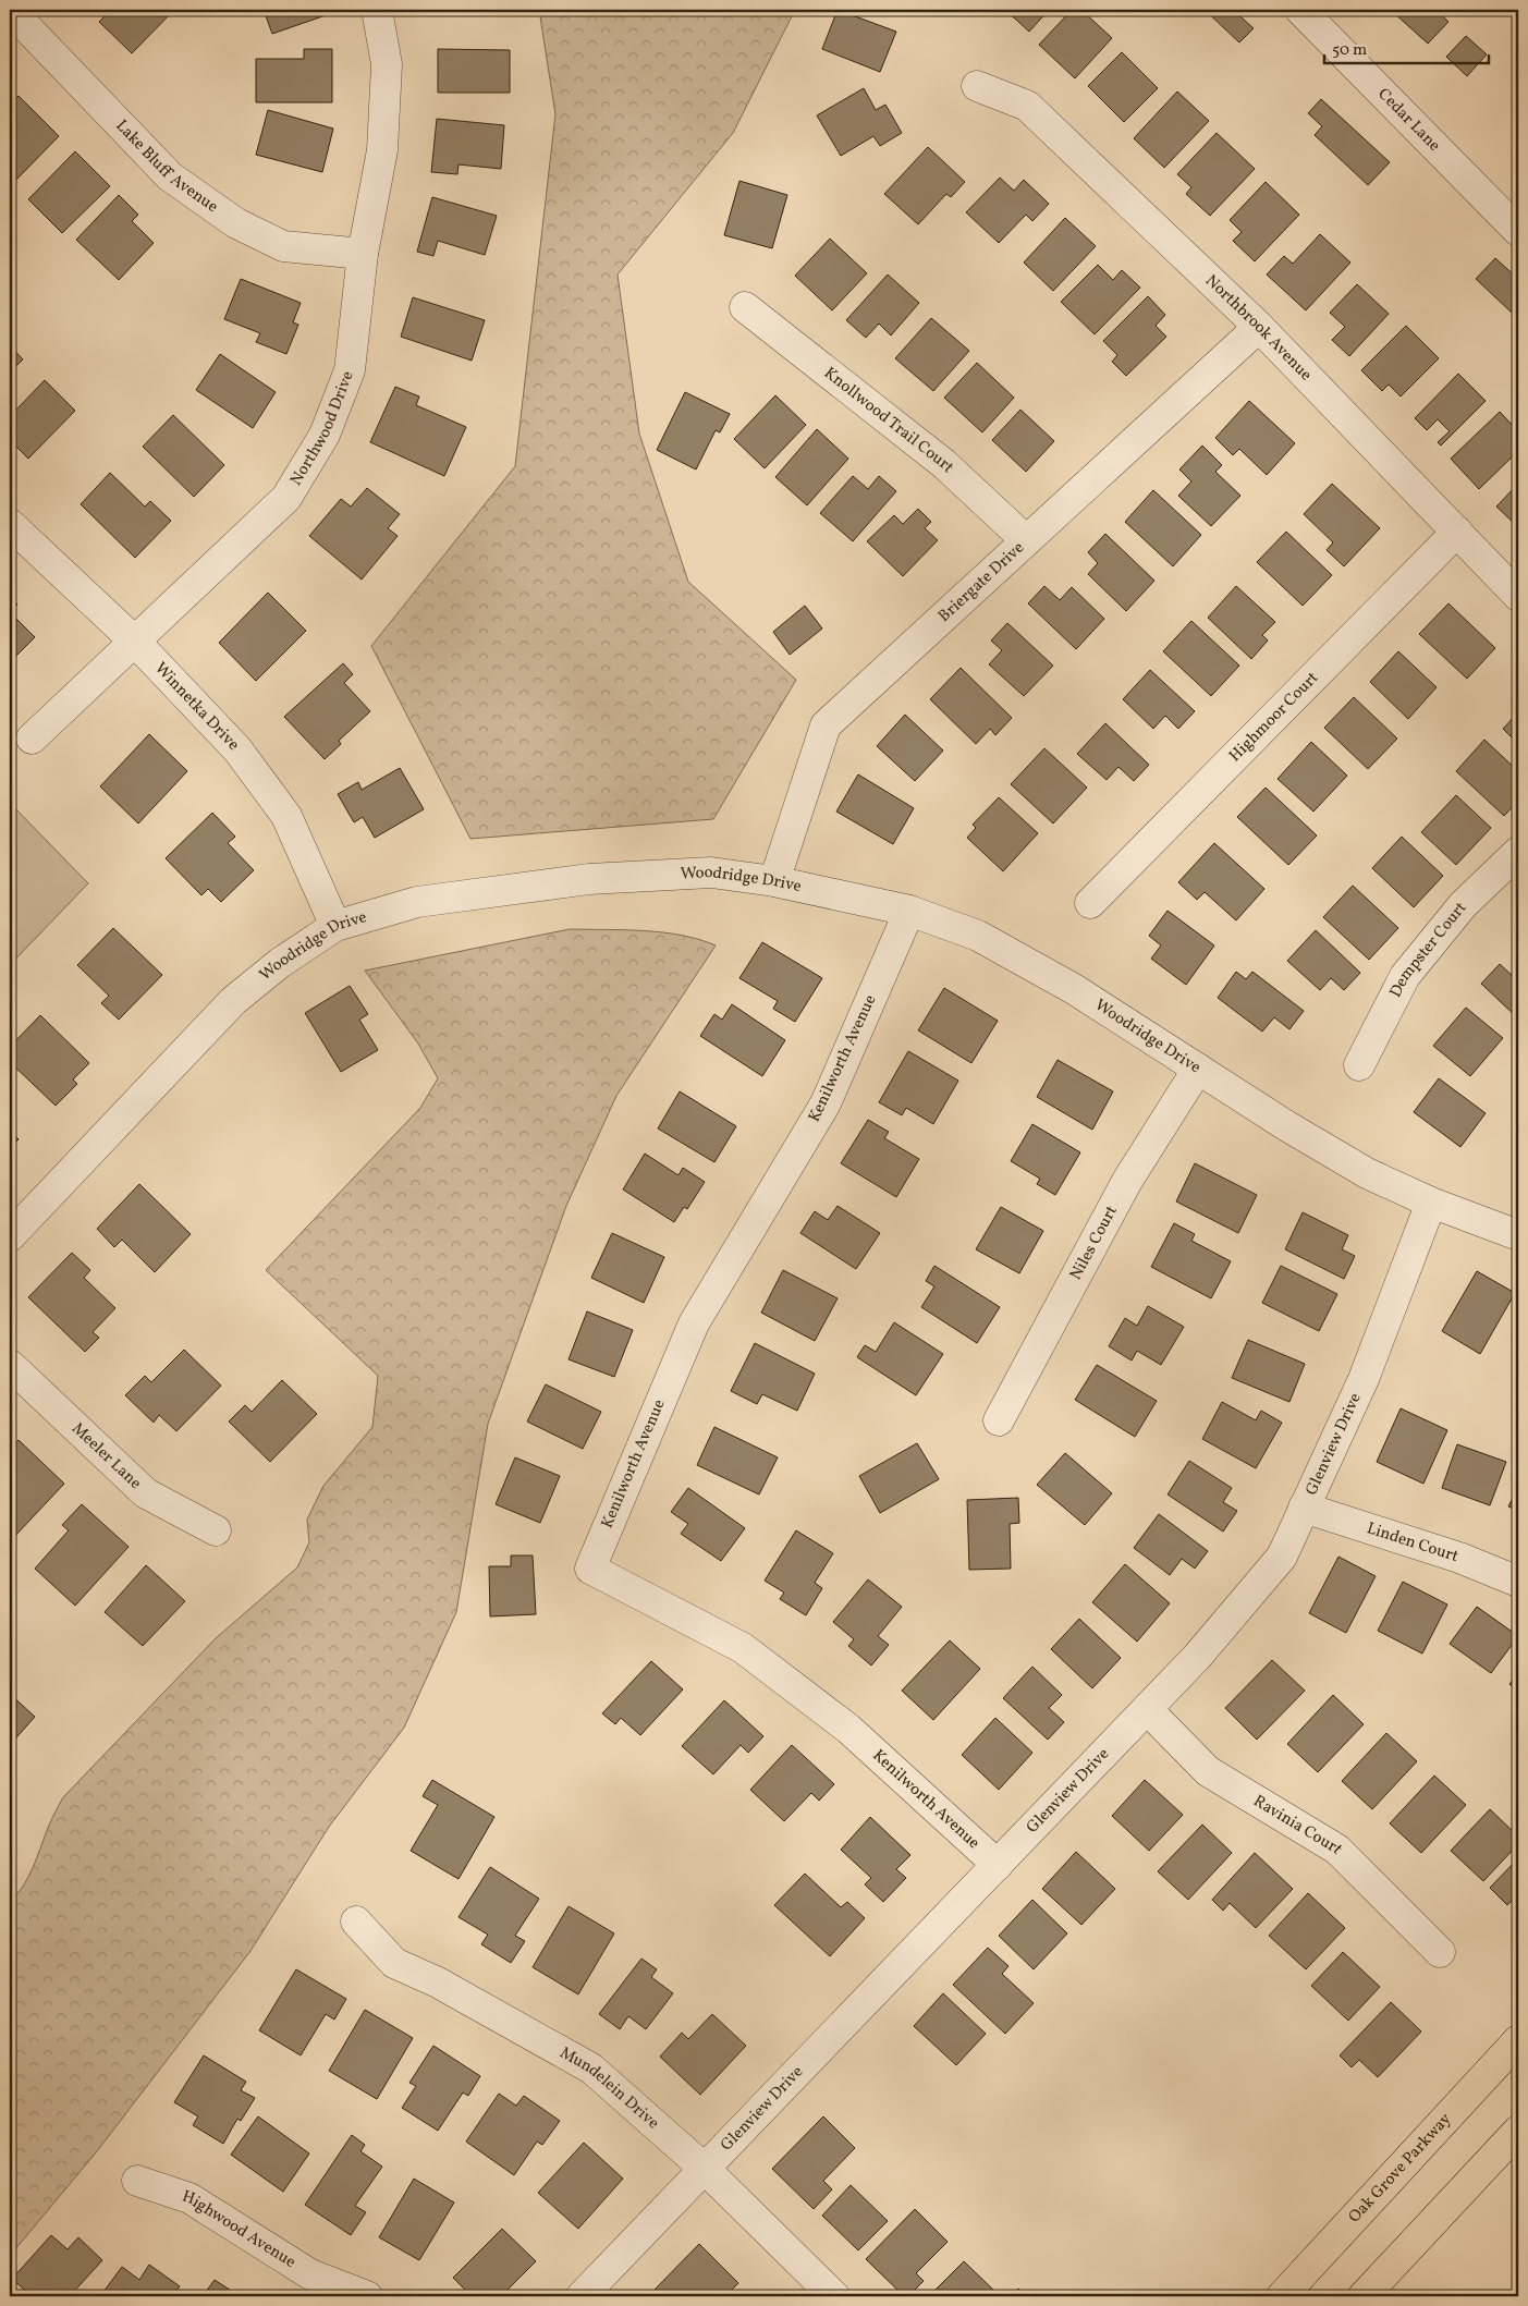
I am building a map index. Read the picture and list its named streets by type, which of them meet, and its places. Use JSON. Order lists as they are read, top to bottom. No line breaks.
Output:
{"streets":{"main road":["Oak Grove Parkway"],"street":["Cedar Lane","Lake Bluff Avenue","Northbrook Avenue","Knollwood Trail Court","Northwood Drive","Briergate Drive","Winnetka Drive","Highmoor Court","Woodridge Drive","Dempster Court","Kenilworth Avenue","Niles Court","Glenview Drive","Meeler Lane","Linden Court","Ravinia Court","Mundelein Drive","Highwood Avenue"]},"crossings":[["Lake Bluff Avenue","Northwood Drive"],["Northbrook Avenue","Briergate Drive"],["Northbrook Avenue","Highmoor Court"],["Knollwood Trail Court","Briergate Drive"],["Northwood Drive","Winnetka Drive"],["Briergate Drive","Woodridge Drive"],["Winnetka Drive","Woodridge Drive"],["Woodridge Drive","Kenilworth Avenue"],["Woodridge Drive","Niles Court"],["Woodridge Drive","Glenview Drive"],["Kenilworth Avenue","Glenview Drive"],["Glenview Drive","Linden Court"],["Glenview Drive","Ravinia Court"],["Glenview Drive","Mundelein Drive"]],"scale_bar":"50 m"}
